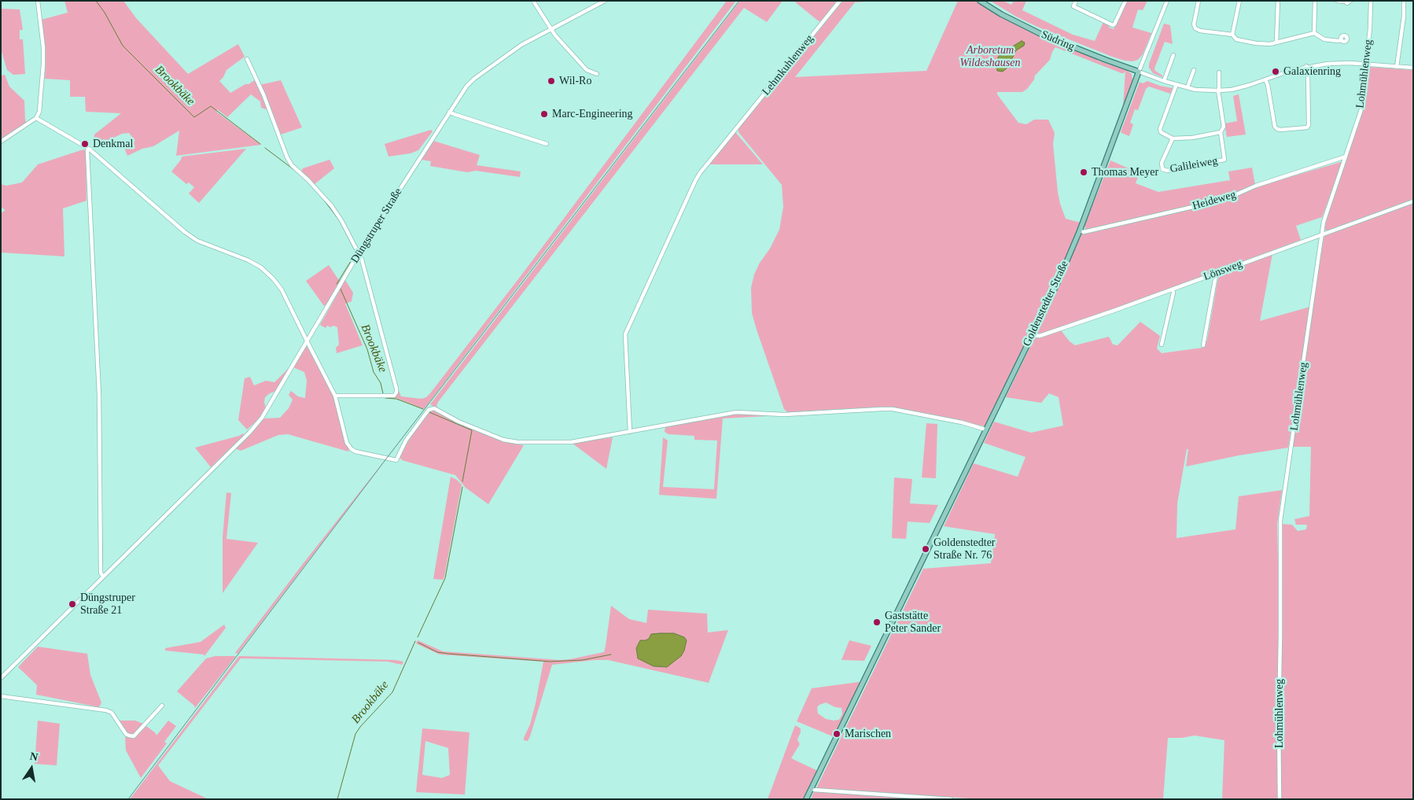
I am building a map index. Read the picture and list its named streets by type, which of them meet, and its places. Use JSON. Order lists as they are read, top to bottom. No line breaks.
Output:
{"streets":{"main road":["Südring","Goldenstedter Straße"],"street":["Lehmkuhlenweg","Lohmühlenweg","Galileiweg","Heideweg","Düngstruper Straße","Lönsweg"]},"crossings":[["Südring","Goldenstedter Straße"],["Lohmühlenweg","Heideweg"],["Lohmühlenweg","Lönsweg"],["Heideweg","Goldenstedter Straße"],["Lönsweg","Goldenstedter Straße"]],"water":["Brookbäke"],"parks":["Arboretum Wildeshausen"],"places":["Galaxienring","Wil-Ro","Marc-Engineering","Denkmal","Thomas Meyer","Goldenstedter Straße Nr. 76","Düngstruper Straße 21","Gaststätte Peter Sander","Marischen"],"north":"top"}
